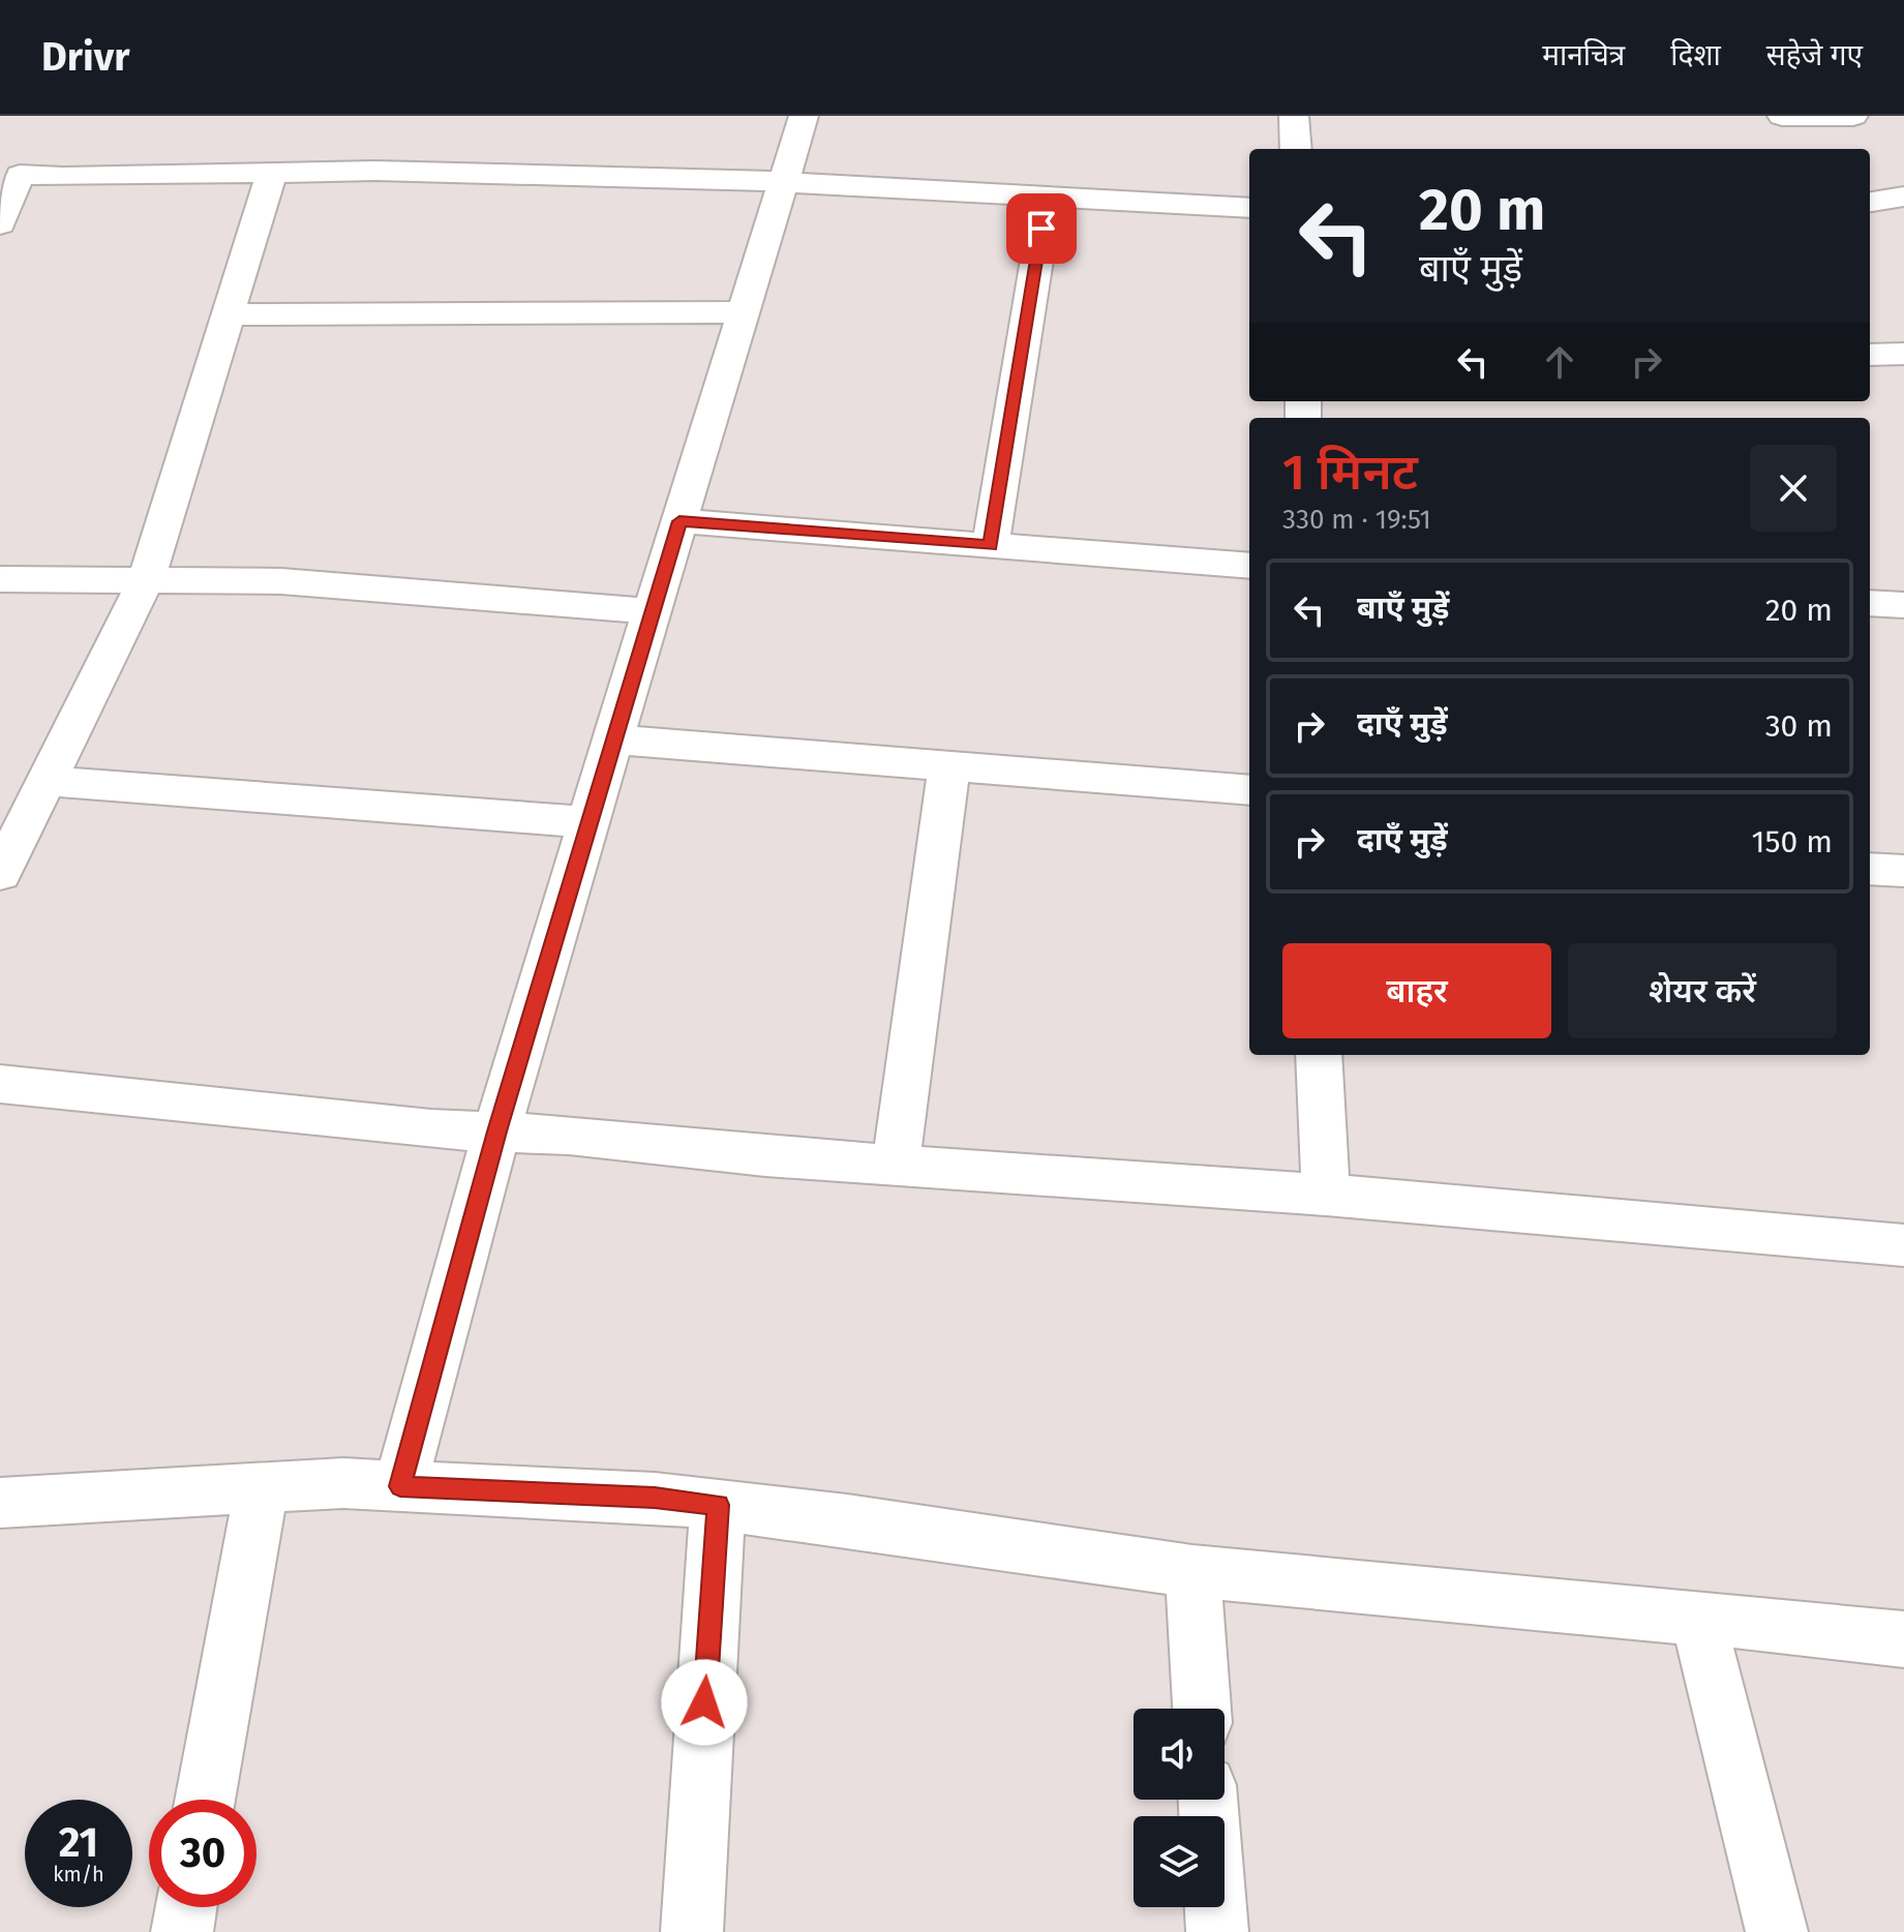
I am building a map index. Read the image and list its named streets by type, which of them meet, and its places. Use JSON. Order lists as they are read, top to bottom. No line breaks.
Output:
{"page":{"header":"Drivr","nav":["मानचित्र","दिशा","सहेजे गए"],"turn":["20 m","बाएँ मुड़ें"],"heading":["1 मिनट","330 m · 19:51"],"list":[{"name":"बाएँ मुड़ें","value":"20 m"},{"name":"दाएँ मुड़ें","value":"30 m"},{"name":"दाएँ मुड़ें","value":"150 m"}],"buttons":["बाहर","शेयर करें"],"speed":"21 km/h","limit":"30"}}
